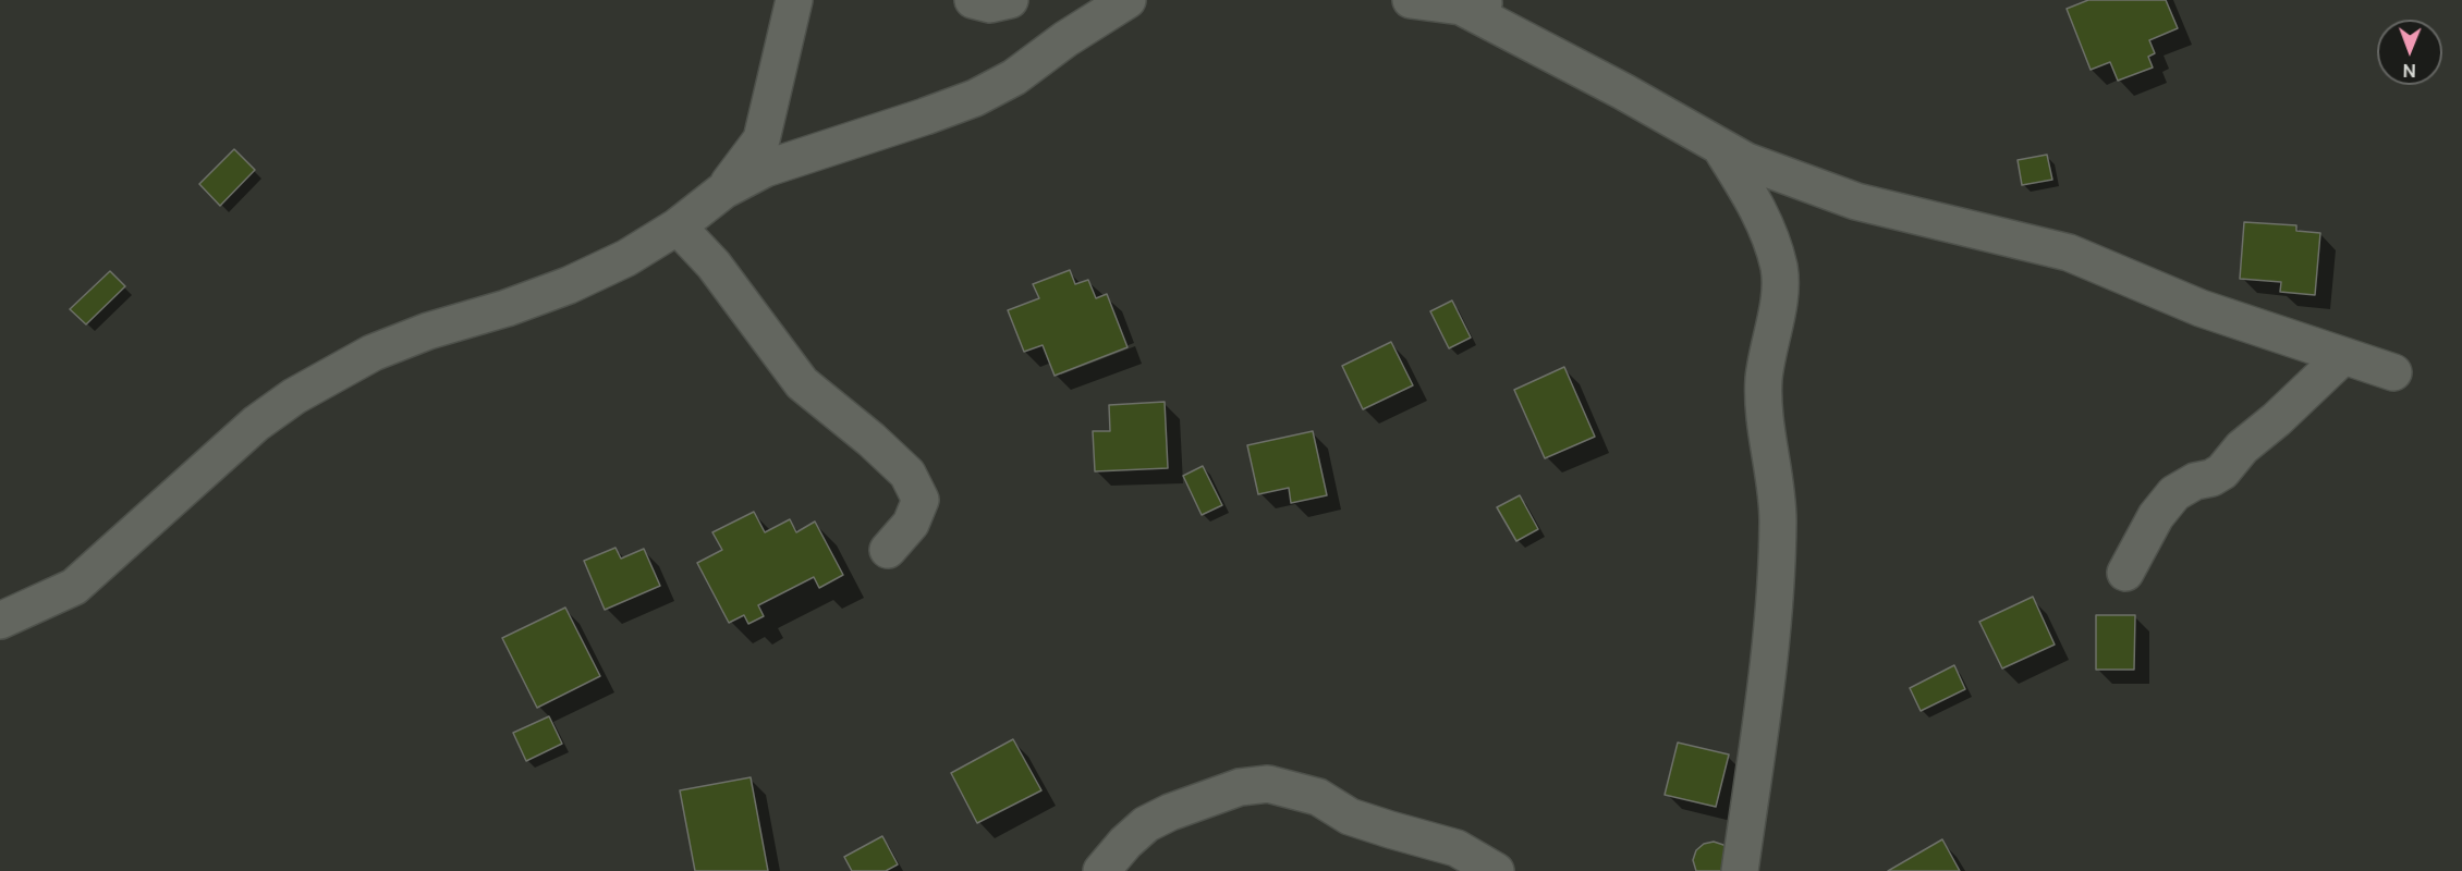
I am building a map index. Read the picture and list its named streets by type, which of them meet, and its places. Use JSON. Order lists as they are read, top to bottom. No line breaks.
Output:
{"north":"bottom"}
